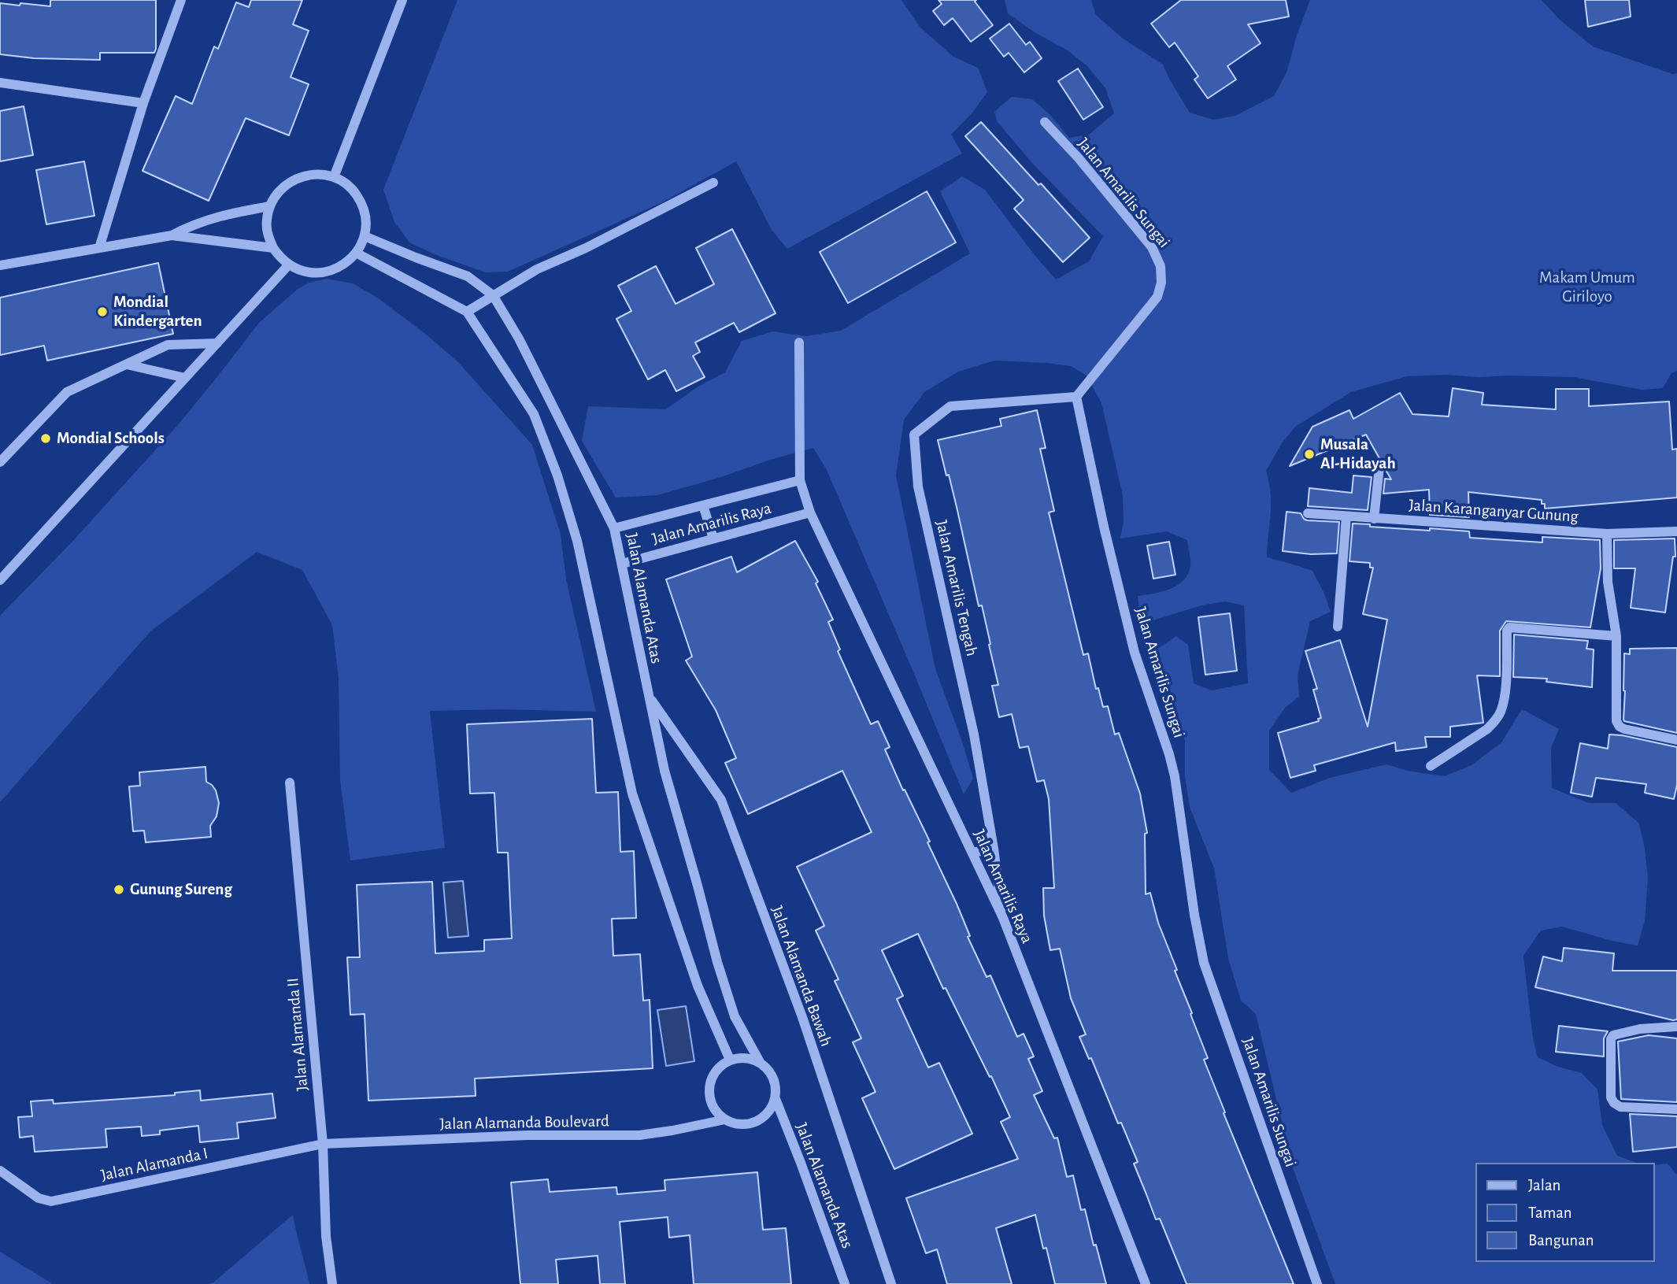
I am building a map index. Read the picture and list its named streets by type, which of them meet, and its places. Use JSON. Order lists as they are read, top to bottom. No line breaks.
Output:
{"streets":{"street":["Jalan Amarilis Sungai","Jalan Karanganyar Gunung","Jalan Amarilis Raya","Jalan Amarilis Tengah","Jalan Alamanda Atas","Jalan Alamanda Bawah","Jalan Alamanda II","Jalan Alamanda Boulevard","Jalan Alamanda I"]},"crossings":[["Jalan Amarilis Sungai","Jalan Amarilis Tengah"],["Jalan Amarilis Raya","Jalan Amarilis Tengah"],["Jalan Amarilis Raya","Jalan Alamanda Atas"],["Jalan Alamanda Atas","Jalan Alamanda Bawah"],["Jalan Alamanda Atas","Jalan Alamanda Boulevard"],["Jalan Alamanda II","Jalan Alamanda Boulevard"],["Jalan Alamanda II","Jalan Alamanda I"],["Jalan Alamanda Boulevard","Jalan Alamanda I"]],"parks":["Makam Umum Giriloyo"],"places":["Mondial Kindergarten","Mondial Schools","Musala Al-Hidayah","Gunung Sureng"],"legend":["Jalan","Taman","Bangunan"]}
